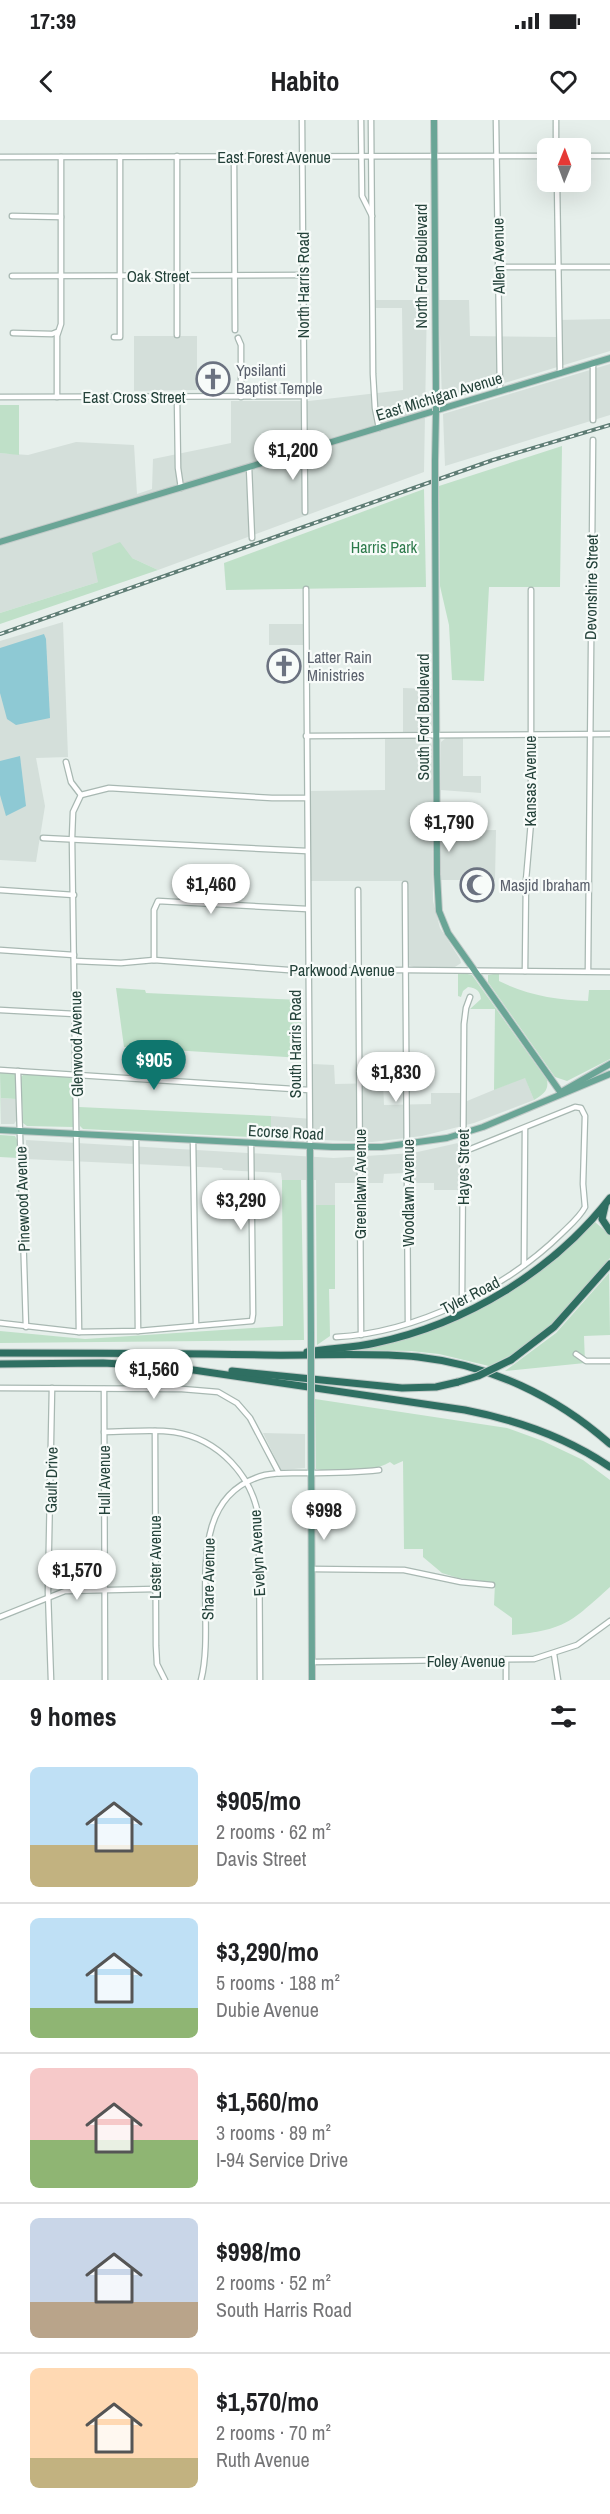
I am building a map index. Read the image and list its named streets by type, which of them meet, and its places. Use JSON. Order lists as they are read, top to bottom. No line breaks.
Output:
{"streets":{"main road":["North Ford Boulevard","East Michigan Avenue","South Ford Boulevard","South Harris Road","Ecorse Road"],"street":["East Forest Avenue","Allen Avenue","Oak Street","North Harris Road","East Cross Street","Devonshire Street","Kansas Avenue","Parkwood Avenue","Glenwood Avenue","Hayes Street","Greenlawn Avenue","Woodlawn Avenue","Pinewood Avenue","Tyler Road","Gault Drive","Hull Avenue","Evelyn Avenue","Lester Avenue","Share Avenue","Foley Avenue"]},"crossings":[["East Forest Avenue","Allen Avenue"],["East Forest Avenue","North Ford Boulevard"],["East Forest Avenue","North Harris Road"],["Allen Avenue","East Michigan Avenue"],["North Ford Boulevard","South Ford Boulevard"],["Oak Street","North Harris Road"],["North Harris Road","East Michigan Avenue"],["North Harris Road","East Cross Street"],["Devonshire Street","Parkwood Avenue"],["South Ford Boulevard","Parkwood Avenue"],["South Ford Boulevard","Ecorse Road"],["Kansas Avenue","Parkwood Avenue"],["Parkwood Avenue","Glenwood Avenue"],["Parkwood Avenue","South Harris Road"],["Parkwood Avenue","Greenlawn Avenue"],["Parkwood Avenue","Woodlawn Avenue"],["Glenwood Avenue","Ecorse Road"],["South Harris Road","Ecorse Road"],["South Harris Road","Share Avenue"],["South Harris Road","Foley Avenue"],["Ecorse Road","Hayes Street"],["Ecorse Road","Greenlawn Avenue"],["Ecorse Road","Woodlawn Avenue"],["Ecorse Road","Pinewood Avenue"],["Hayes Street","Tyler Road"],["Greenlawn Avenue","Tyler Road"],["Woodlawn Avenue","Tyler Road"],["Hull Avenue","Evelyn Avenue"],["Evelyn Avenue","Lester Avenue"],["Evelyn Avenue","Share Avenue"]],"parks":["Harris Park"],"places":{"church":["Ypsilanti Baptist Temple","Latter Rain Ministries"],"mosque":["Masjid Ibraham"]},"north":"top","page":{"status":"17:39","header":"Habito","price":["$1,200","$1,790","$1,460","$905","$1,830","$3,290","$1,560","$998","$1,570"],"heading":"9 homes","list":[{"name":"$905/mo","note":"2 rooms · 62 m² · Davis Street"},{"name":"$3,290/mo","note":"5 rooms · 188 m² · Dubie Avenue"},{"name":"$1,560/mo","note":"3 rooms · 89 m² · I-94 Service Drive"},{"name":"$998/mo","note":"2 rooms · 52 m² · South Harris Road"},{"name":"$1,570/mo","note":"2 rooms · 70 m² · Ruth Avenue"}]}}
